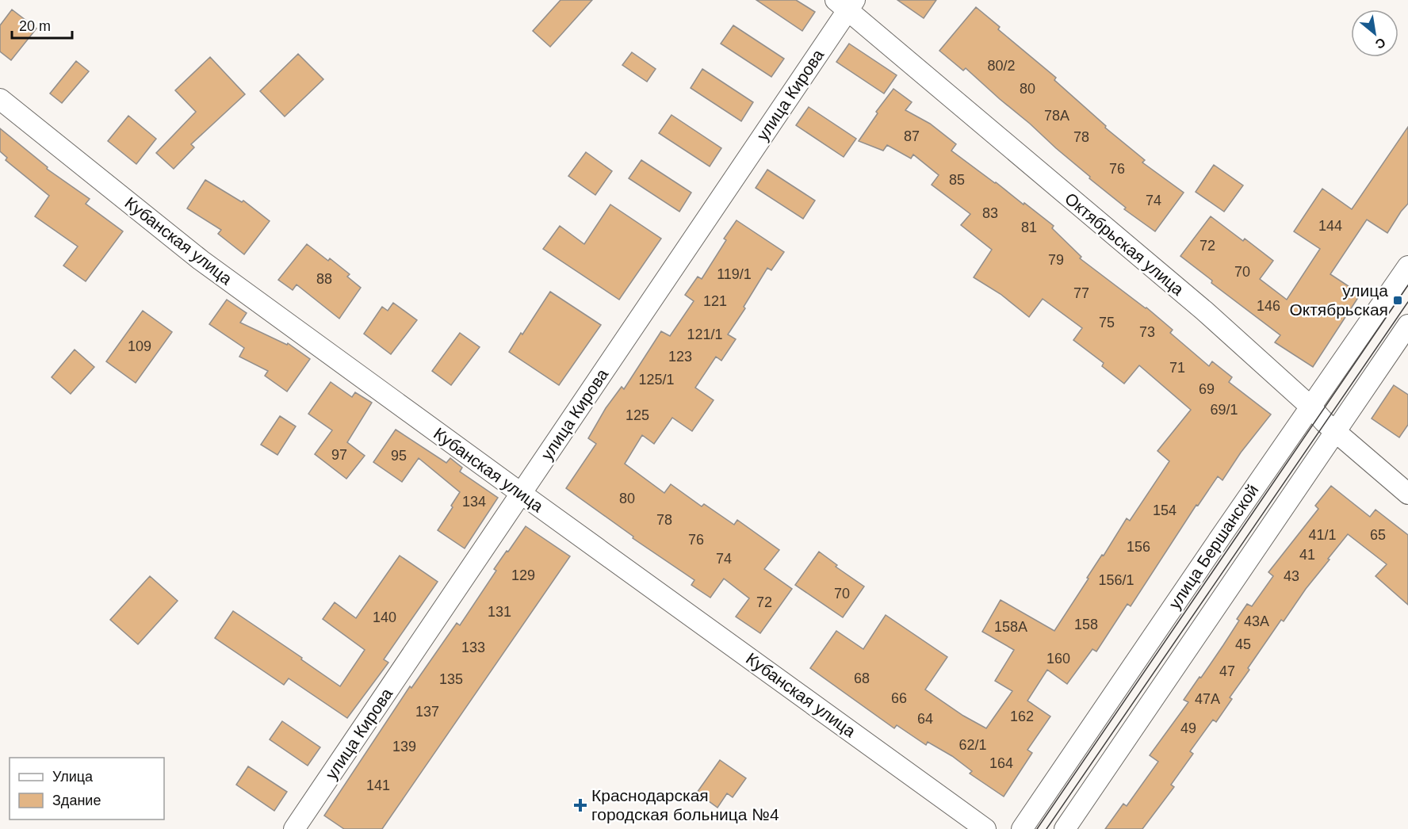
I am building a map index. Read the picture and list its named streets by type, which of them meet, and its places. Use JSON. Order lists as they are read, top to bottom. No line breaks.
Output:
{"streets":{"street":["улица Кирова","Кубанская улица","Октябрьская улица","улица Бершанской"]},"crossings":[["улица Кирова","Кубанская улица"],["улица Кирова","Октябрьская улица"],["Октябрьская улица","улица Бершанской"]],"places":{"transit":["улица Октябрьская"],"health":["Краснодарская городская больница №4"]},"house_numbers":["80/2","80","78А","87","78","76","85","74","83","144","81","72","79","70","119/1","88","77","121","146","75","73","121/1","109","123","71","125/1","69","69/1","125","97","95","80","134","154","78","41/1","65","76","156","41","74","129","43","156/1","70","72","131","140","43А","158","158А","45","133","160","47","68","135","66","47А","137","162","64","49","62/1","139","164","141"],"legend":["Улица","Здание"],"scale_bar":"20 m","north":"bottom right"}
